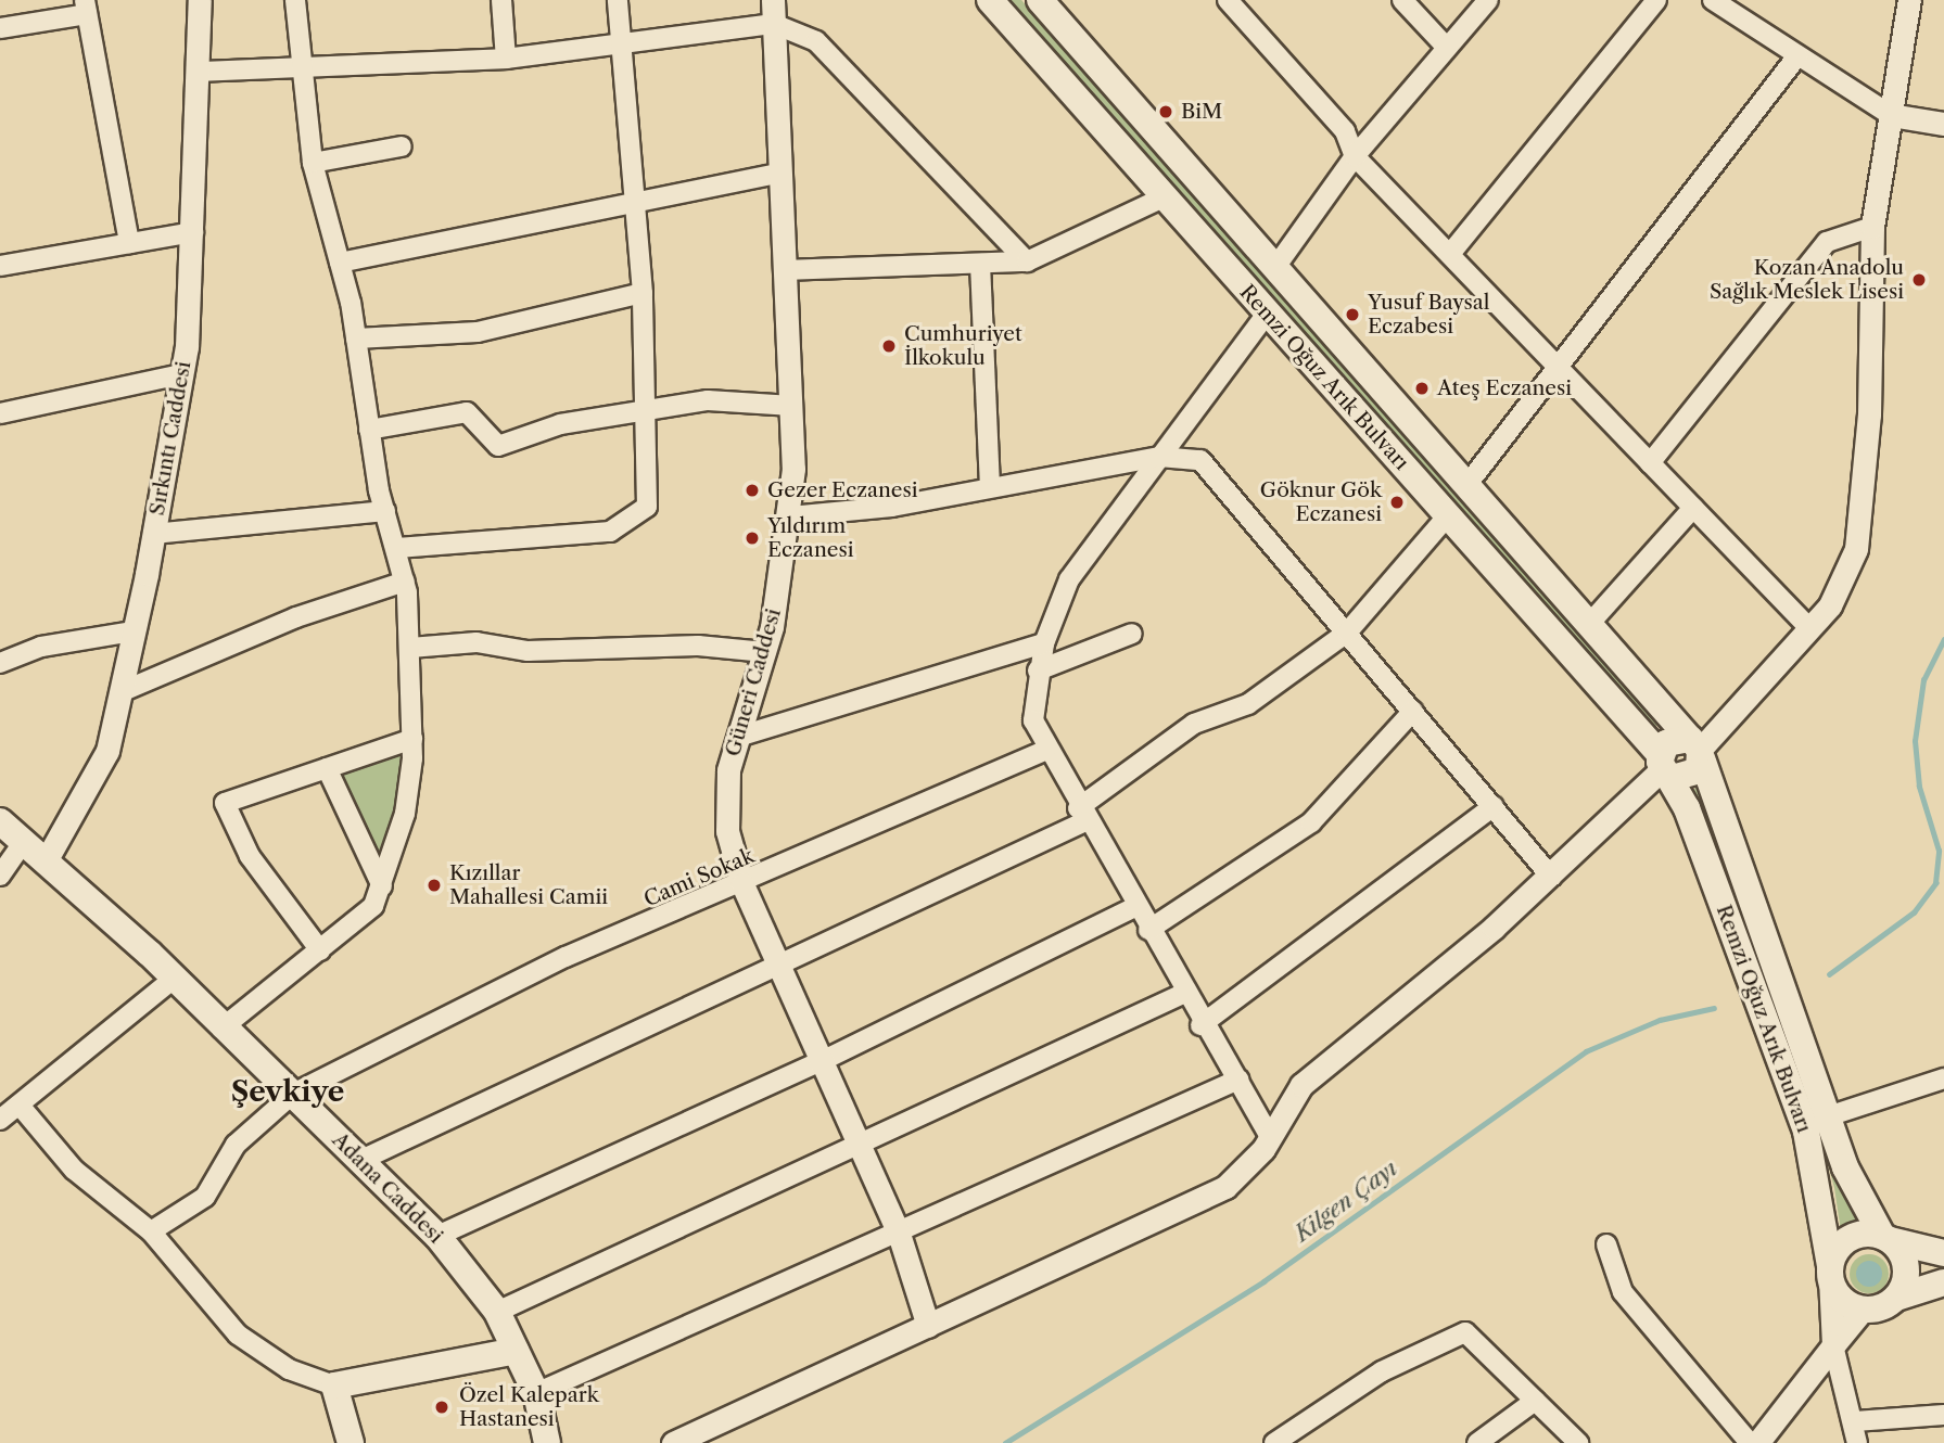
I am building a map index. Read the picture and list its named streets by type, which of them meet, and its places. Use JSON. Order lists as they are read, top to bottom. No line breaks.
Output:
{"streets":{"main road":["Remzi Oğuz Arık Bulvarı","Adana Caddesi"],"street":["Sırkıntı Caddesi","Güneri Caddesi","Cami Sokak"]},"crossings":[["Sırkıntı Caddesi","Adana Caddesi"],["Güneri Caddesi","Cami Sokak"],["Cami Sokak","Adana Caddesi"]],"districts":["Şevkiye"],"water":["Kilgen Çayı"],"places":["BiM","Kozan Anadolu Sağlık Meslek Lisesi","Yusuf Baysal Eczabesi","Cumhuriyet İlkokulu","Ateş Eczanesi","Gezer Eczanesi","Göknur Gök Eczanesi","Yıldırım Eczanesi","Kızıllar Mahallesi Camii","Özel Kalepark Hastanesi"]}
